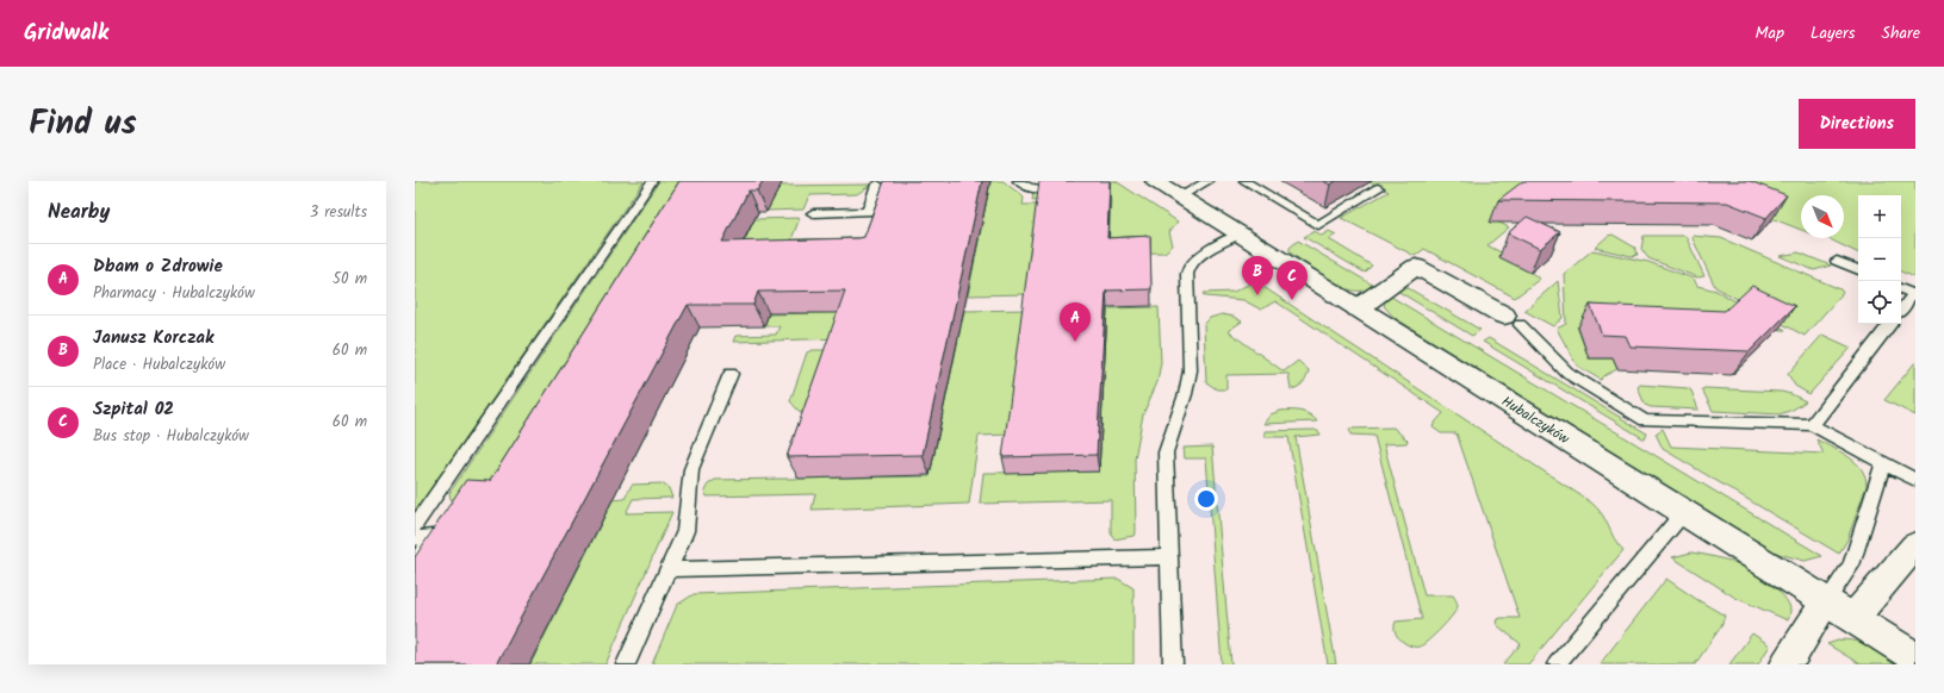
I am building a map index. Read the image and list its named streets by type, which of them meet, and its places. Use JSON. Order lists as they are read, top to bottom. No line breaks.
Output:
{"streets":{"street":["Hubalczyków"]},"north":"bottom right","page":{"header":"Gridwalk","nav":["Map","Layers","Share"],"title":"Find us","buttons":"Directions","heading":["Nearby","3 results"],"map_buttons":["+","−"],"list":[{"mark":"A","name":"Dbam o Zdrowie","note":"Pharmacy · Hubalczyków","value":"50 m"},{"mark":"B","name":"Janusz Korczak","note":"Place · Hubalczyków","value":"60 m"},{"mark":"C","name":"Szpital 02","note":"Bus stop · Hubalczyków","value":"60 m"}],"pins":["B","C","A"]}}
